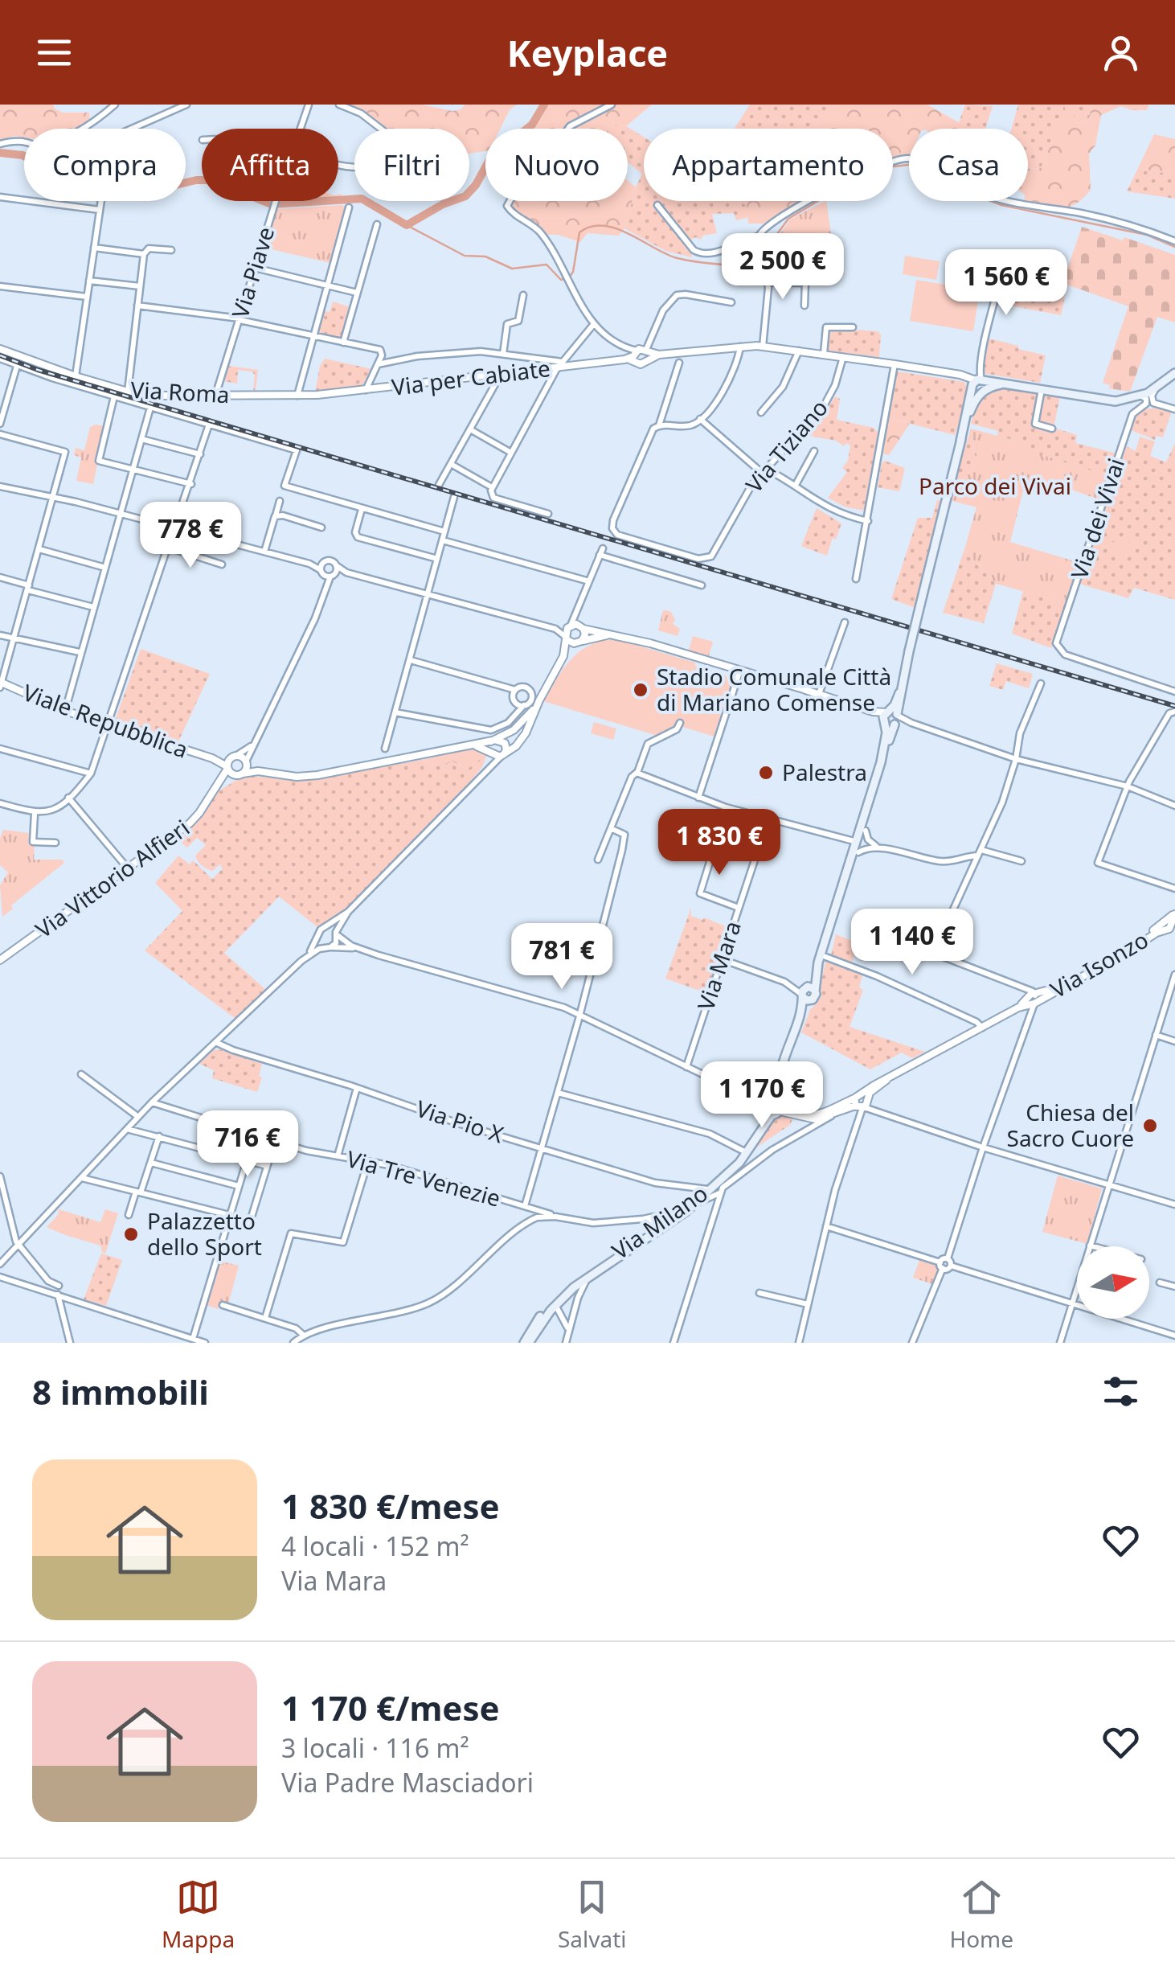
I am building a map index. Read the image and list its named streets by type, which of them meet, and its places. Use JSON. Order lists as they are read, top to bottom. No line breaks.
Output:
{"streets":{"main road":["Via Milano"],"street":["Via Piave","Via per Cabiate","Via Roma","Via Tiziano","Via dei Vivai","Viale Repubblica","Via Vittorio Alfieri","Via Isonzo","Via Mara","Via Pio X","Via Tre Venezie"]},"crossings":[["Via Piave","Via Roma"],["Via per Cabiate","Via Roma"],["Via per Cabiate","Via Tiziano"],["Viale Repubblica","Via Vittorio Alfieri"],["Via Pio X","Via Milano"]],"parks":["Parco dei Vivai"],"places":["Stadio Comunale Città di Mariano Comense","Palestra","Chiesa del Sacro Cuore","Palazzetto dello Sport"],"north":"right","page":{"header":"Keyplace","chip":["Compra","Affitta","Filtri","Nuovo","Appartamento","Casa"],"price":["2 500 €","1 560 €","778 €","1 830 €","1 140 €","781 €","1 170 €","716 €"],"heading":"8 immobili","list":[{"name":"1 830 €/mese","note":"4 locali · 152 m² · Via Mara"},{"name":"1 170 €/mese","note":"3 locali · 116 m² · Via Padre Masciadori"}],"tabs":["Mappa","Salvati","Home"]}}
